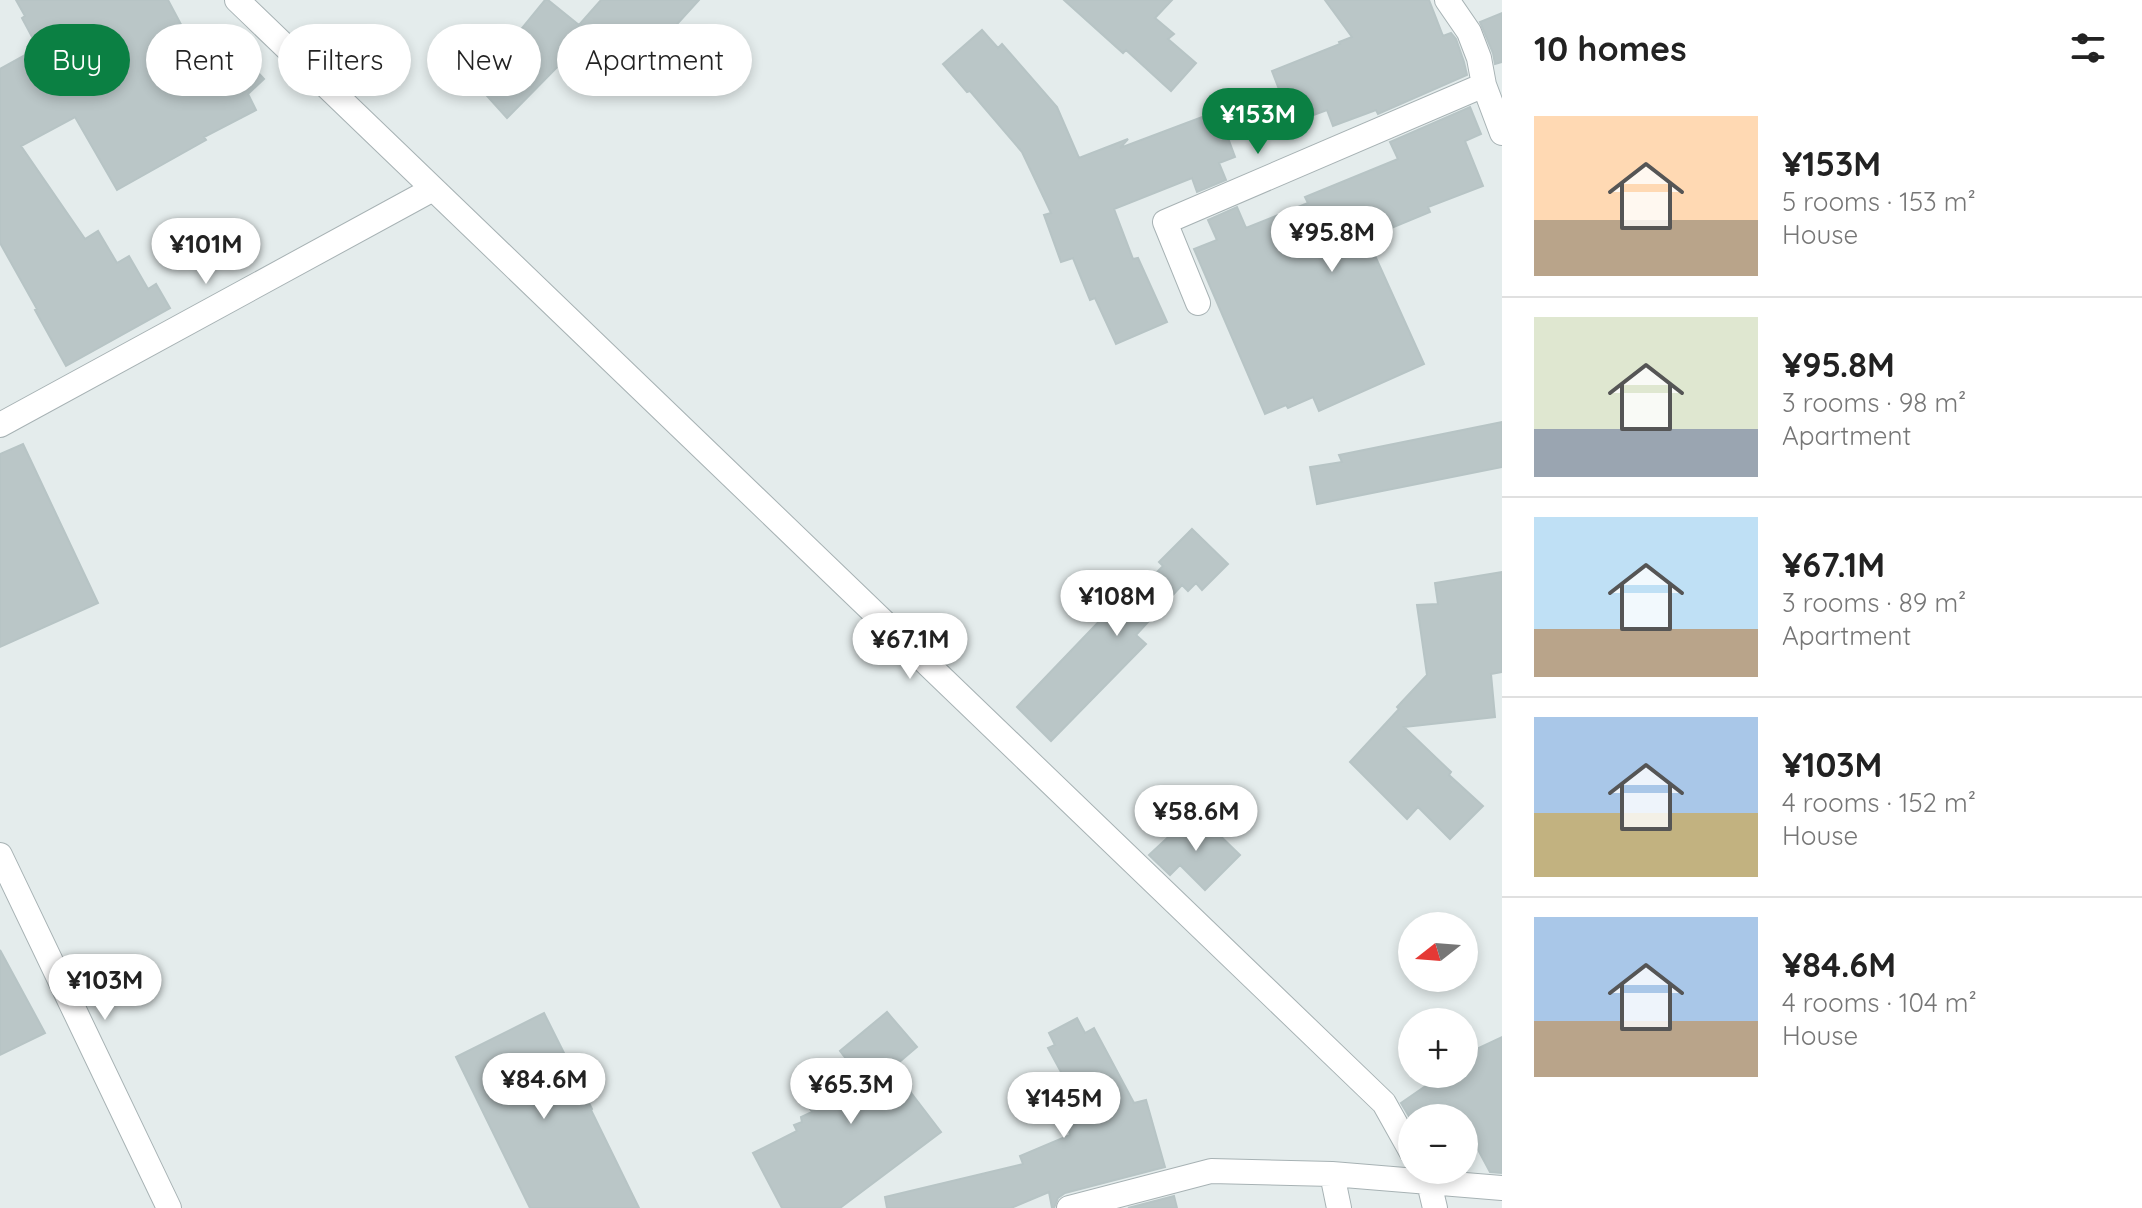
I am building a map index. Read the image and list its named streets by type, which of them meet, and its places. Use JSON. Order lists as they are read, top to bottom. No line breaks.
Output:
{"north":"left","page":{"heading":"10 homes","chip":["Buy","Rent","Filters","New","Apartment"],"price":["¥153M","¥95.8M","¥101M","¥108M","¥67.1M","¥58.6M","¥103M","¥84.6M","¥65.3M","¥145M"],"list":[{"name":"¥153M","note":"5 rooms · 153 m² · House"},{"name":"¥95.8M","note":"3 rooms · 98 m² · Apartment"},{"name":"¥67.1M","note":"3 rooms · 89 m² · Apartment"},{"name":"¥103M","note":"4 rooms · 152 m² · House"},{"name":"¥84.6M","note":"4 rooms · 104 m² · House"}],"map_buttons":["+","−"]}}
